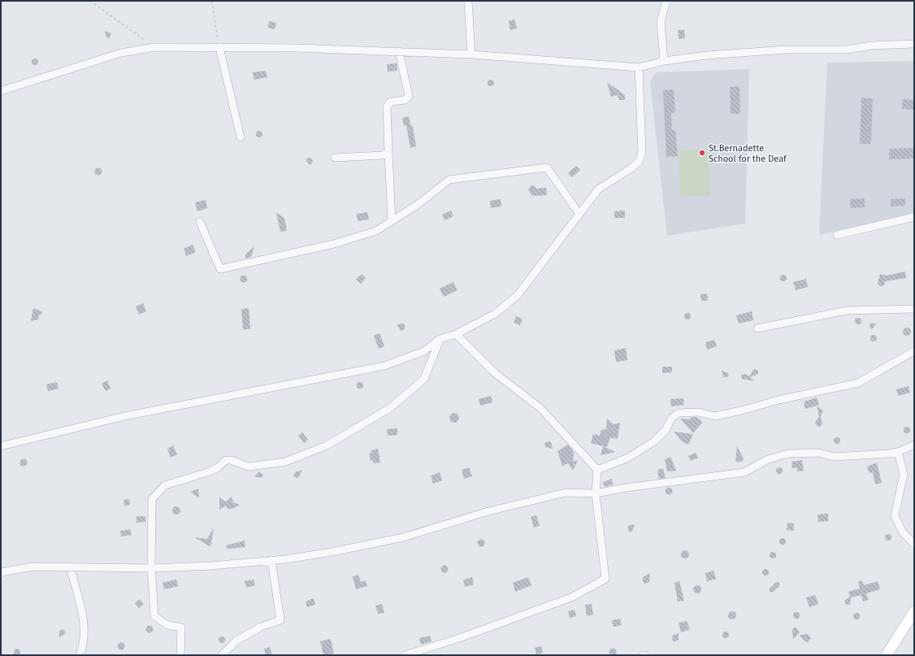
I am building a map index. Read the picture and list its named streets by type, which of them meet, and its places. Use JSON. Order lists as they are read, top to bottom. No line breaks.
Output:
{"places":["St.Bernadette School for the Deaf"]}
